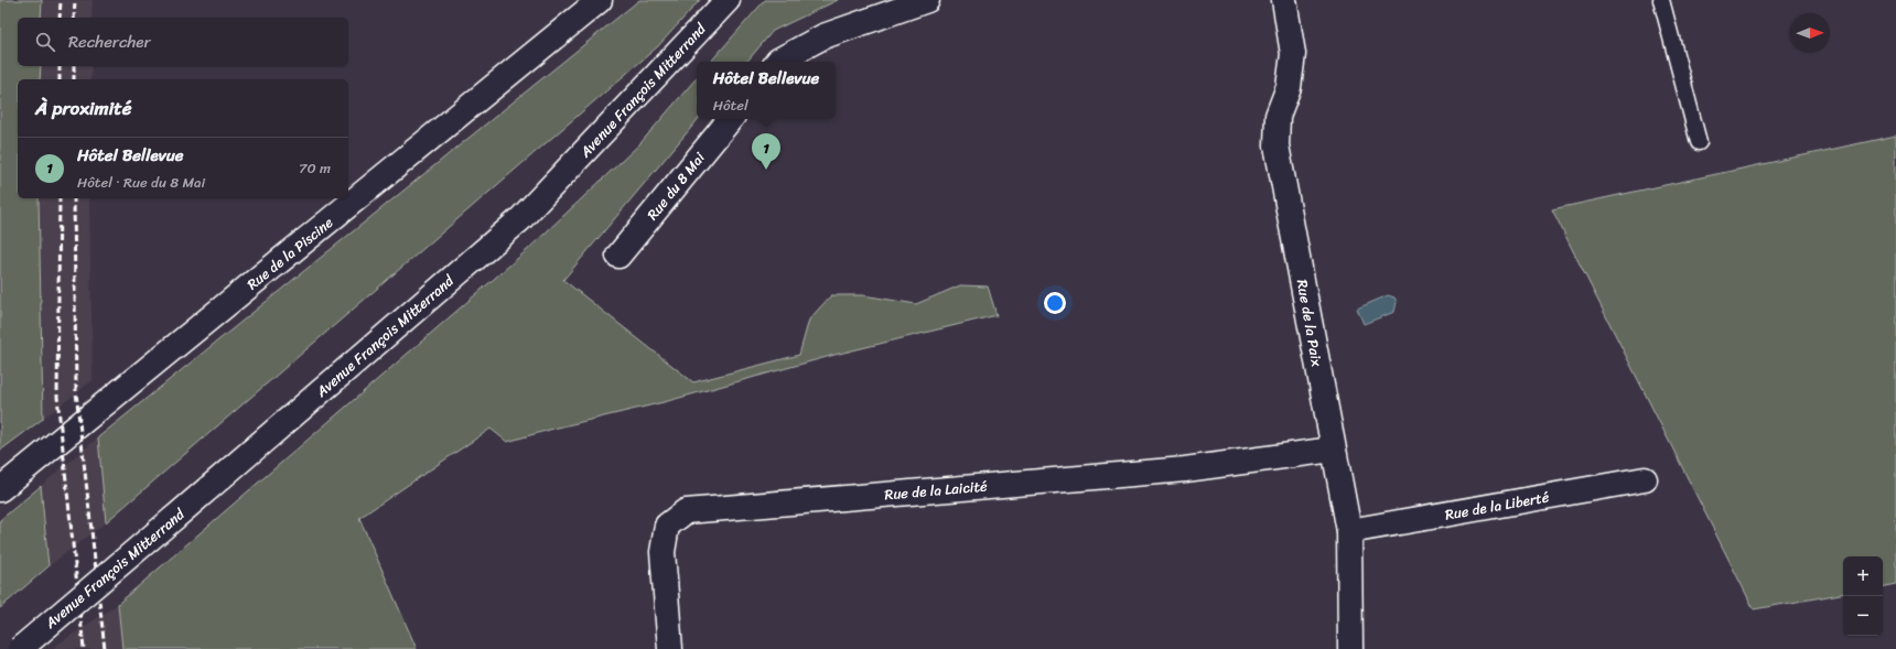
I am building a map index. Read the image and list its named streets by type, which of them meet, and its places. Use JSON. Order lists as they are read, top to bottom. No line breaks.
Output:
{"streets":{"street":["Avenue François Mitterrand","Rue du 8 Mai","Rue de la Piscine","Rue de la Paix","Rue de la Laicité","Rue de la Liberté"]},"crossings":[["Rue de la Paix","Rue de la Laicité"],["Rue de la Paix","Rue de la Liberté"]],"north":"right","page":{"search":"Rechercher","popup":["Hôtel Bellevue","Hôtel"],"heading":"À proximité","pins":"1","list":[{"mark":"1","name":"Hôtel Bellevue","note":"Hôtel · Rue du 8 Mai","value":"70 m"}],"map_buttons":["+","−"]}}
